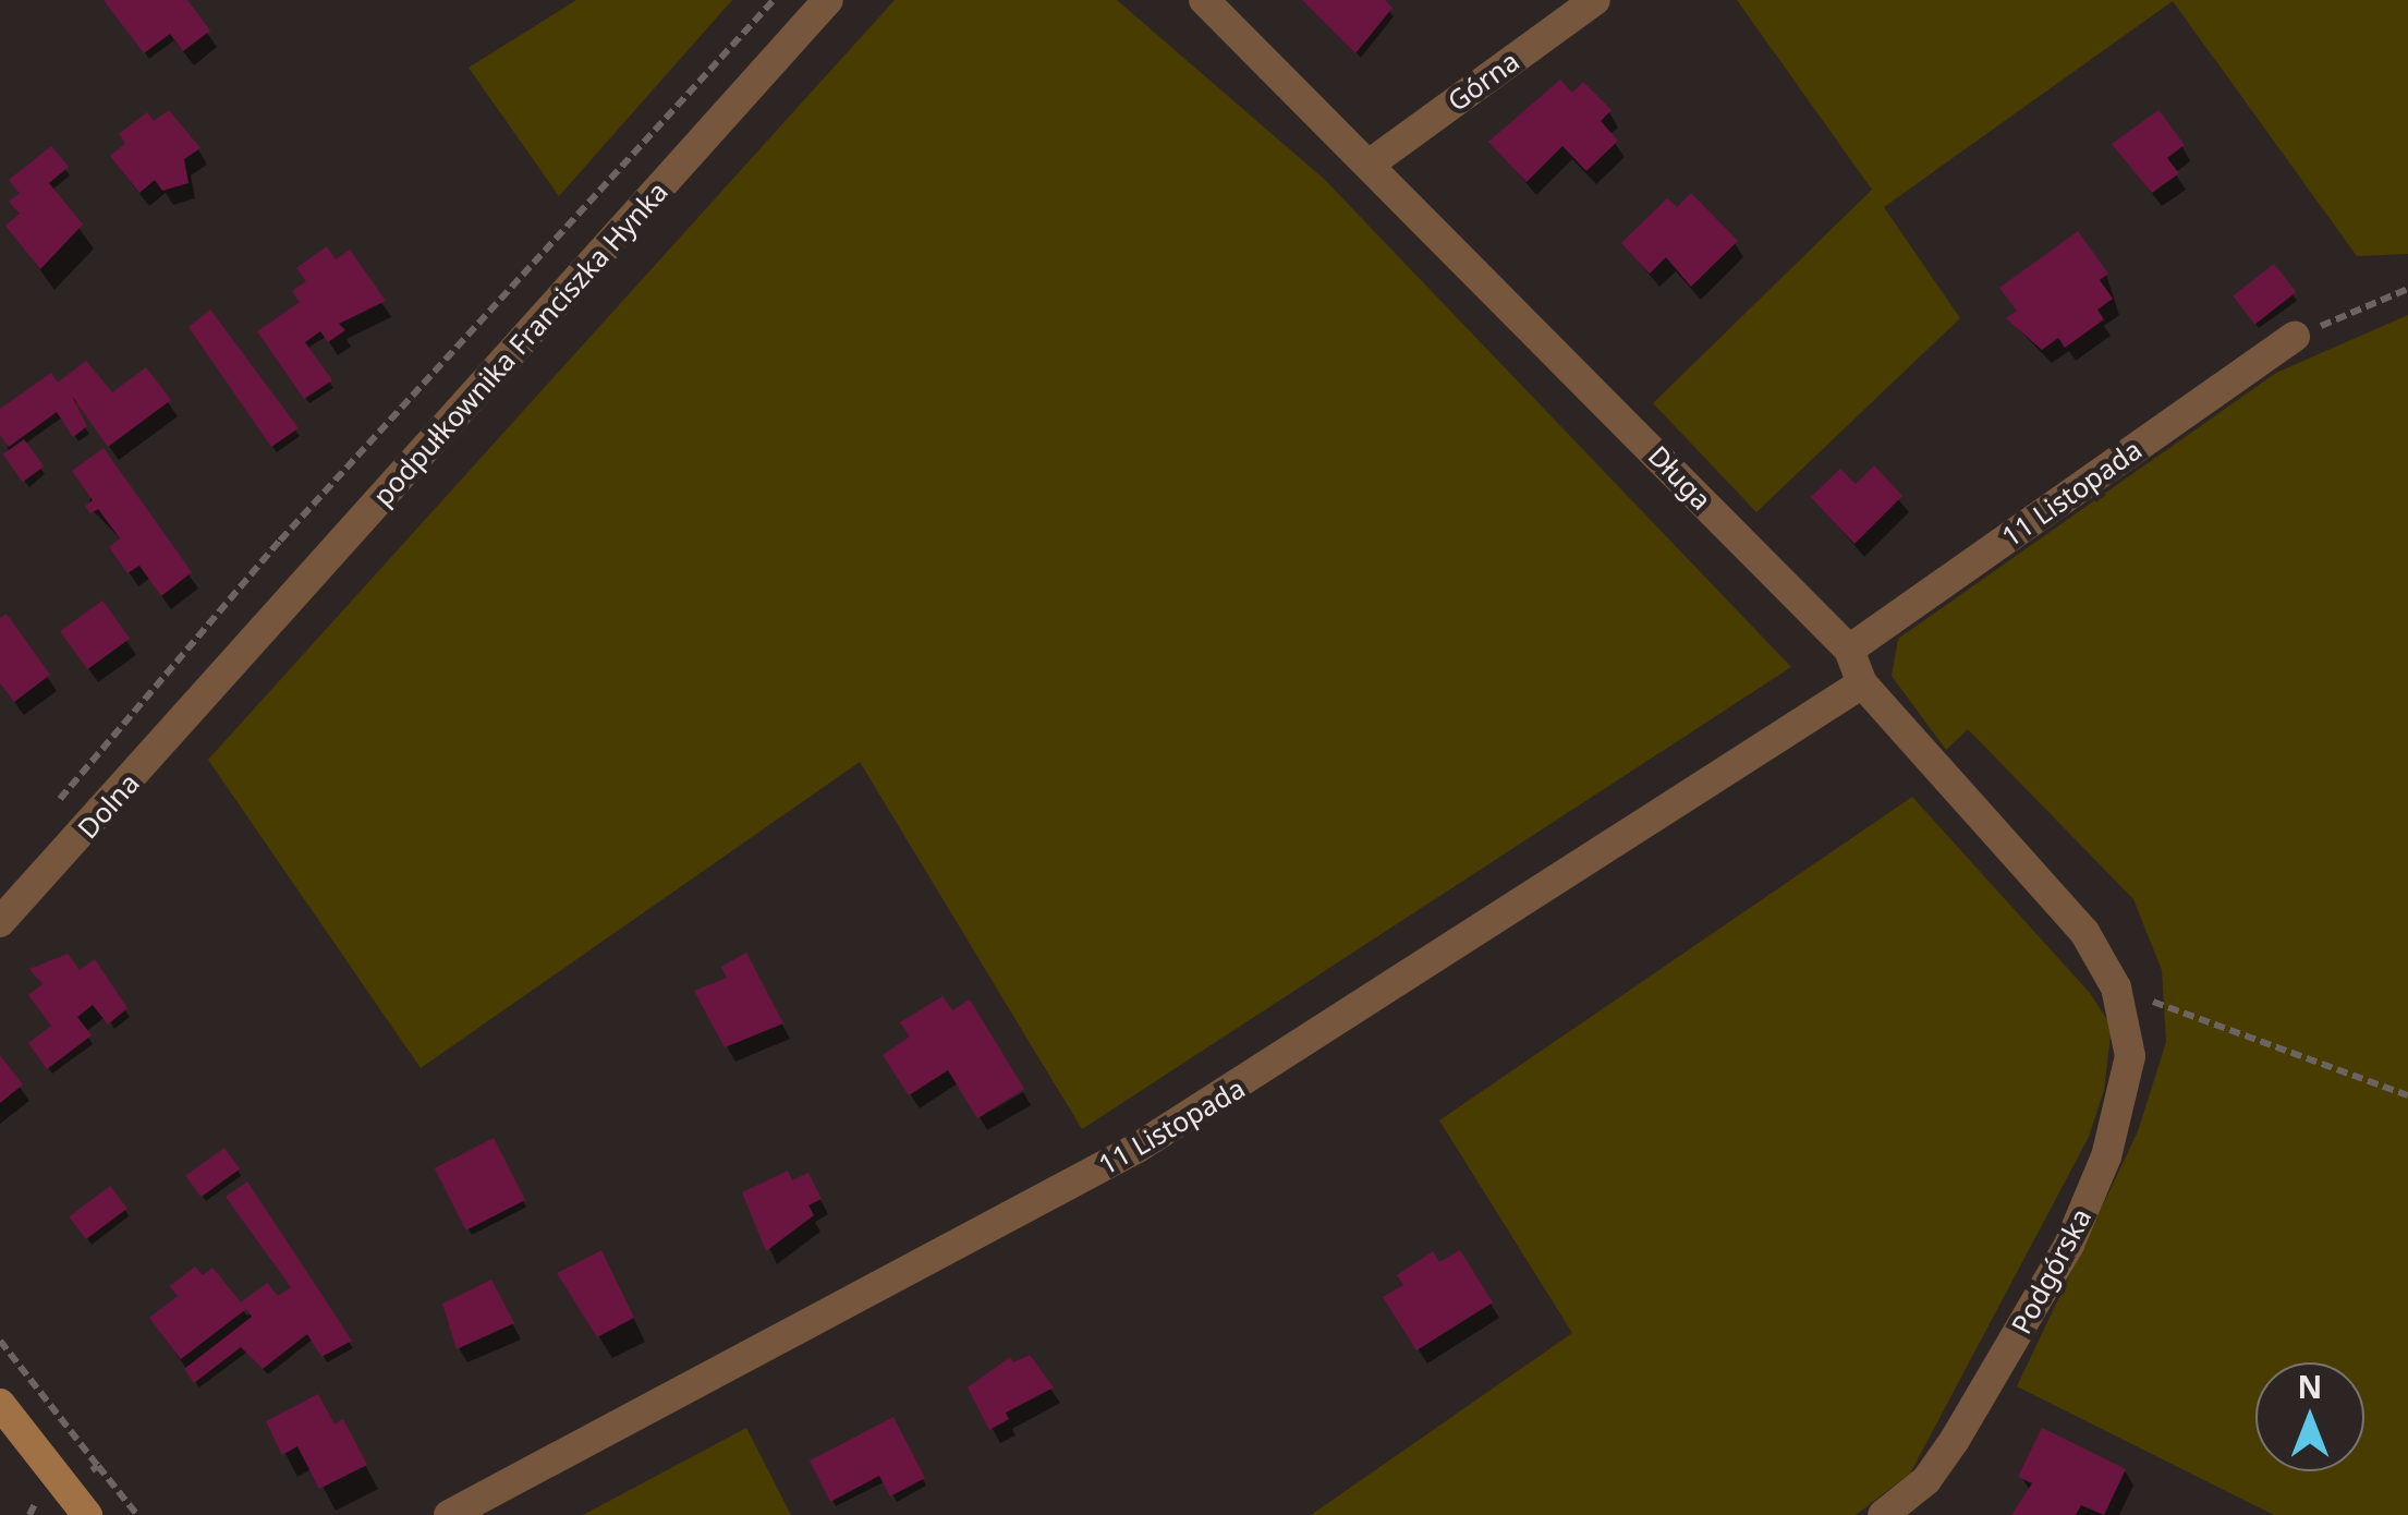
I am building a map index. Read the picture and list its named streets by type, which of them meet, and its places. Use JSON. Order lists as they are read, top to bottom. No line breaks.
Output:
{"streets":{"street":["Górna","podpułkownika Franciszka Hynka","Długa","11 Listopada","Dolna","Podgórska"]},"crossings":[["Górna","Długa"],["podpułkownika Franciszka Hynka","Dolna"],["Długa","11 Listopada"],["Długa","Podgórska"]],"north":"top"}
